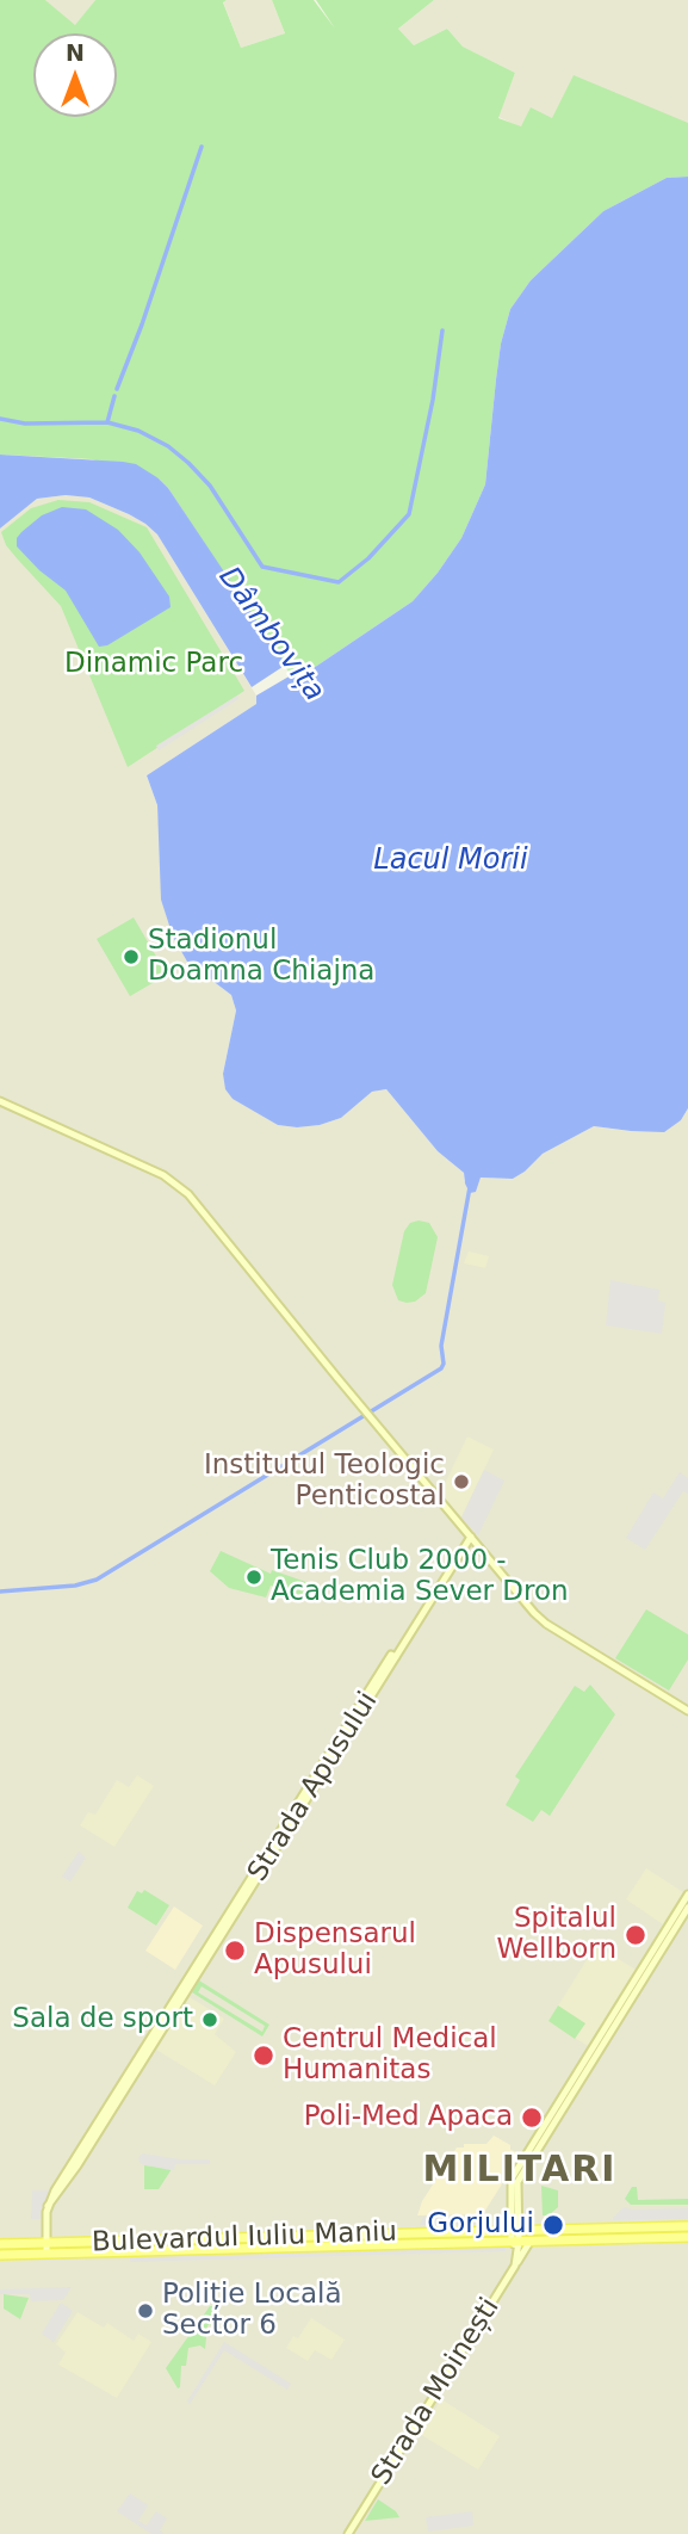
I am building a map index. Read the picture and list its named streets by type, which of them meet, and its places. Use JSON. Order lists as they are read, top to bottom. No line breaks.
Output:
{"streets":{"main road":["Strada Apusului","Bulevardul Iuliu Maniu","Strada Moinești"]},"crossings":[["Strada Apusului","Bulevardul Iuliu Maniu"],["Bulevardul Iuliu Maniu","Strada Moinești"]],"districts":["MILITARI"],"water":["Dâmbovița","Lacul Morii"],"parks":["Dinamic Parc"],"places":["Stadionul Doamna Chiajna","Institutul Teologic Penticostal","Tenis Club 2000 - Academia Sever Dron","Spitalul Wellborn","Dispensarul Apusului","Sala de sport","Centrul Medical Humanitas","Poli-Med Apaca","Gorjului","Poliție Locală Sector 6"],"north":"top"}
